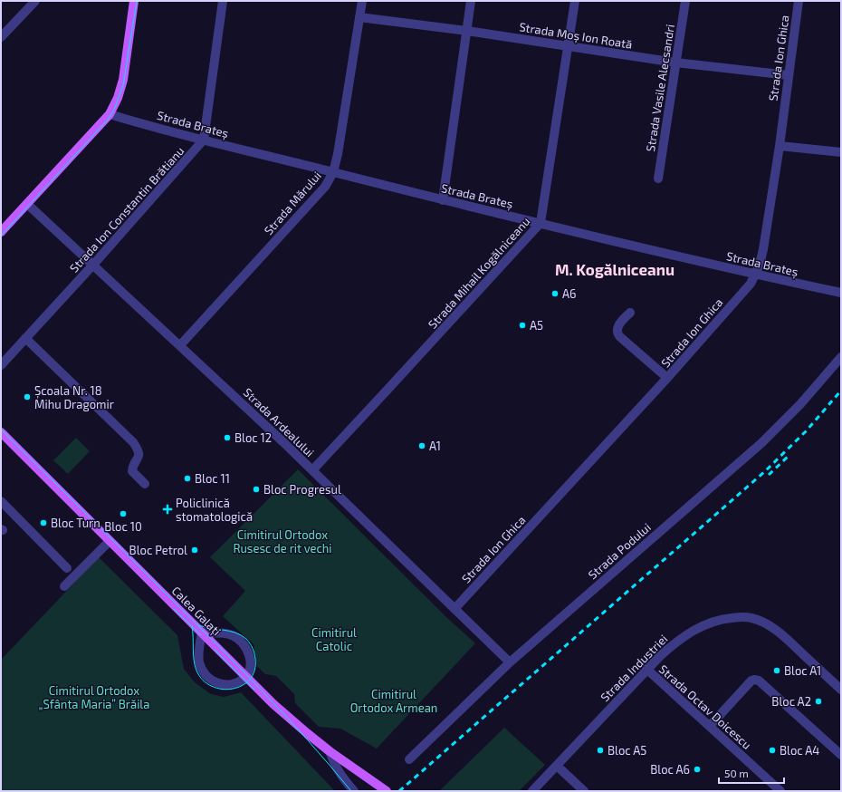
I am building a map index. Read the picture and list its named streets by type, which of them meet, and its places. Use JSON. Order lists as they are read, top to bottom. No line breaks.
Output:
{"streets":{"main road":["Calea Galați"],"street":["Strada Moș Ion Roată","Strada Ion Ghica","Strada Vasile Alecsandri","Strada Brateș","Strada Mărului","Strada Ion Constantin Brătianu","Strada Mihail Kogălniceanu","Strada Ardealului","Strada Podului","Strada Industriei","Strada Octav Doicescu"]},"crossings":[["Strada Moș Ion Roată","Strada Ion Ghica"],["Strada Moș Ion Roată","Strada Vasile Alecsandri"],["Strada Moș Ion Roată","Strada Mărului"],["Strada Moș Ion Roată","Strada Mihail Kogălniceanu"],["Strada Ion Ghica","Strada Brateș"],["Strada Ion Ghica","Strada Ardealului"],["Strada Brateș","Strada Mărului"],["Strada Brateș","Strada Ion Constantin Brătianu"],["Strada Brateș","Strada Mihail Kogălniceanu"],["Strada Mărului","Strada Ardealului"],["Strada Ion Constantin Brătianu","Strada Ardealului"],["Strada Mihail Kogălniceanu","Strada Ardealului"],["Strada Ardealului","Strada Podului"],["Strada Industriei","Strada Octav Doicescu"]],"districts":["M. Kogălniceanu"],"parks":["Cimitirul Ortodox Rusesc de rit vechi","Cimitirul Catolic","Cimitirul Ortodox „Sfânta Maria” Brăila","Cimitirul Ortodox Armean"],"places":{"other":["A6","A5","Școala Nr. 18 Mihu Dragomir","Bloc 12","A1","Bloc 11","Bloc Progresul","Bloc 10","Bloc Turn","Bloc Petrol","Bloc A1","Bloc A2","Bloc A5","Bloc A4","Bloc A6"],"health":["Policlinică stomatologică"]},"scale_bar":"50 m"}
